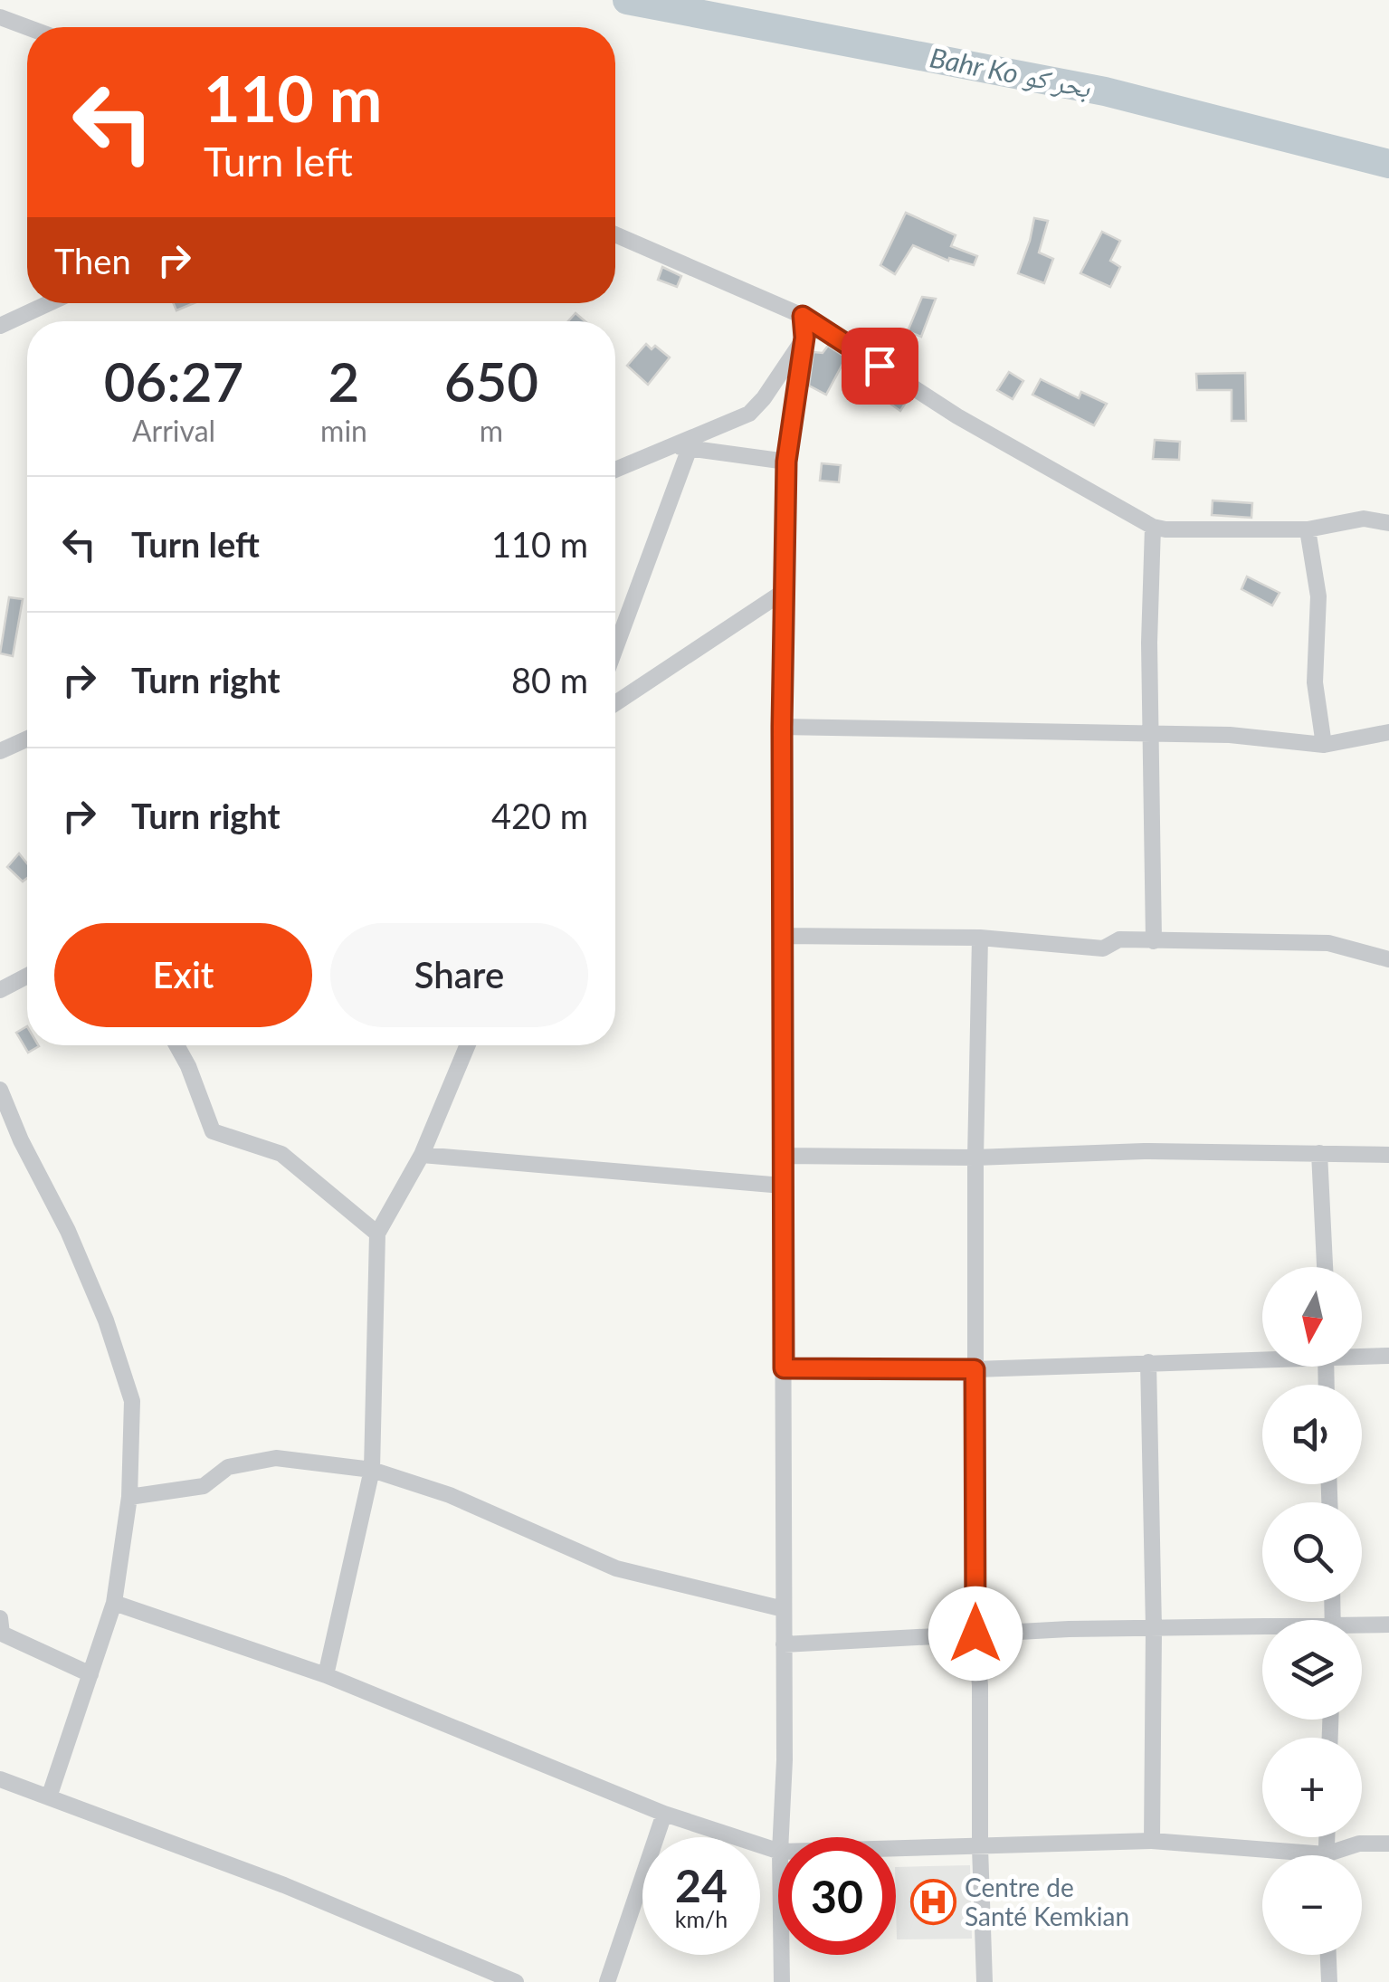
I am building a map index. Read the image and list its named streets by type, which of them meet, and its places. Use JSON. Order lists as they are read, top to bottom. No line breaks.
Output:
{"water":["Bahr Ko بحر كو"],"places":{"hospital":["Centre de Santé Kemkian"]},"north":"bottom","page":{"turn":["110 m","Turn left"],"then":"Then","eta":["06:27","Arrival","2","min","650","m"],"list":[{"name":"Turn left","value":"110 m"},{"name":"Turn right","value":"80 m"},{"name":"Turn right","value":"420 m"}],"buttons":["Exit","Share"],"map_buttons":["+","−"],"speed":"24 km/h","limit":"30"}}
